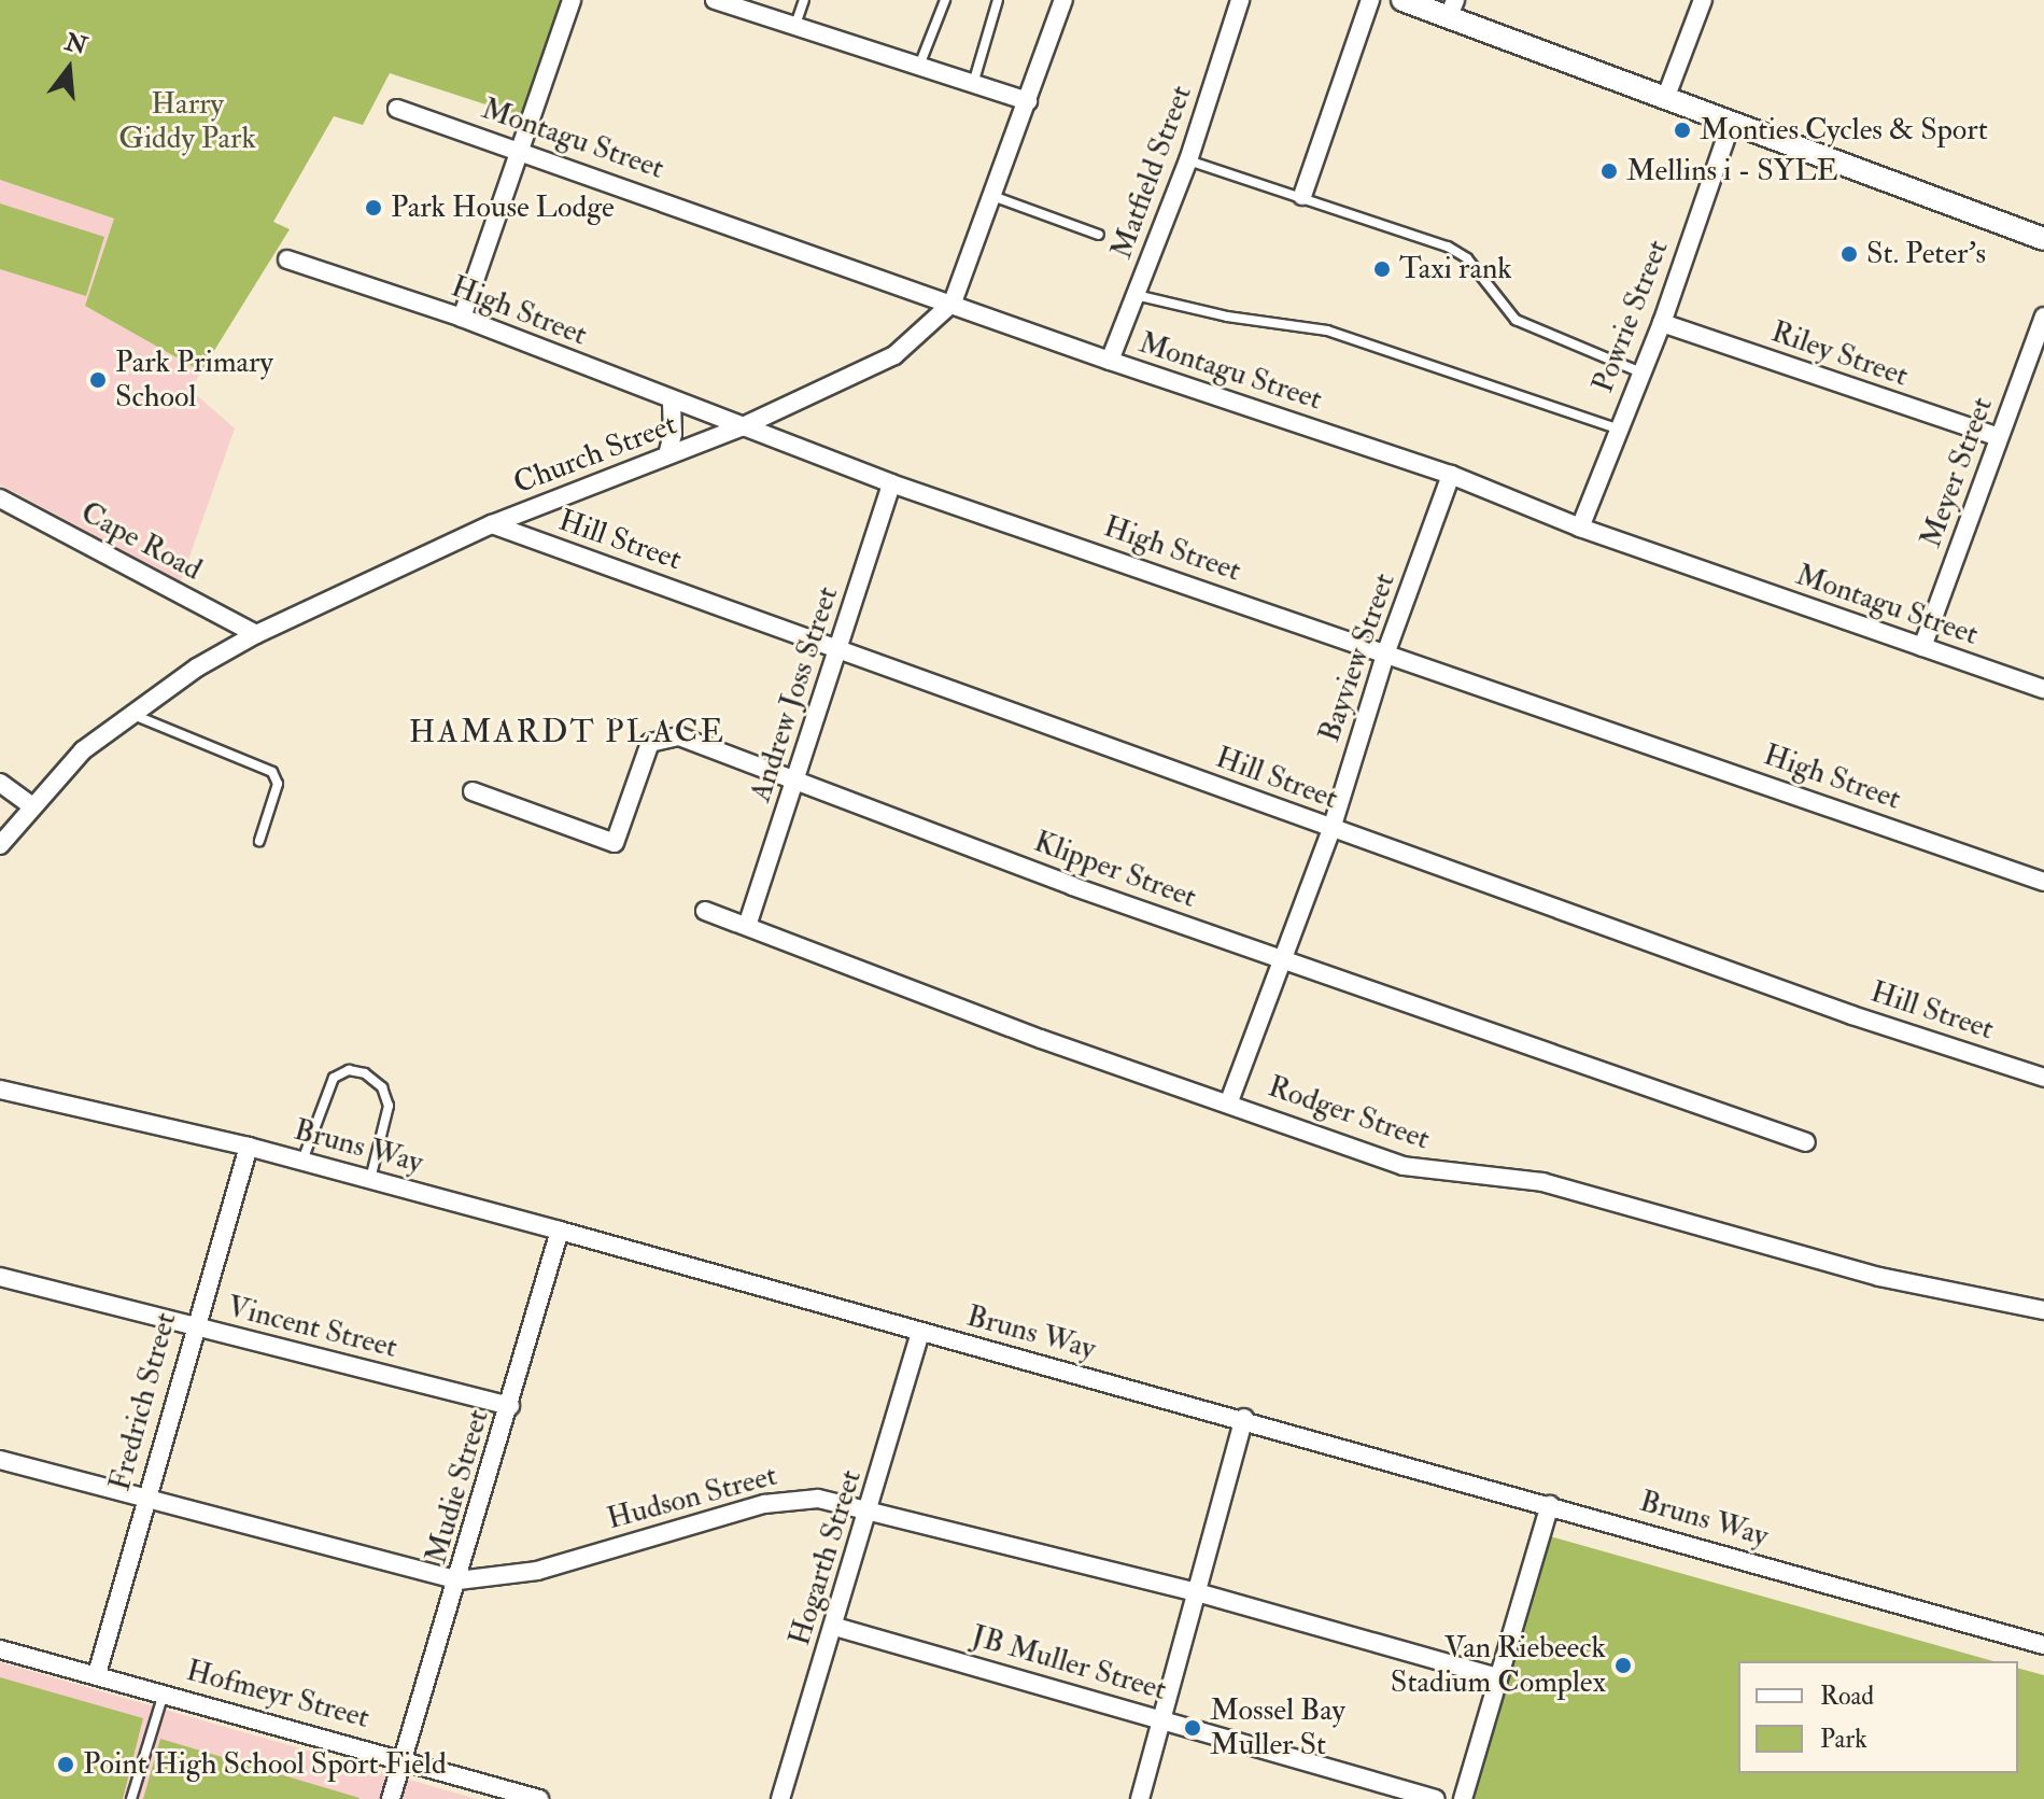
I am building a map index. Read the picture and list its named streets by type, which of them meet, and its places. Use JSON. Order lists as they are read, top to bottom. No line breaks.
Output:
{"streets":{"street":["Montagu Street","Matfield Street","High Street","Powrie Street","Riley Street","Church Street","Meyer Street","Hill Street","Cape Road","Bayview Street","Andrew Joss Street","Klipper Street","Rodger Street","Bruns Way","Vincent Street","Fredrich Street","Mudie Street","Hudson Street","Hogarth Street","JB Muller Street","Hofmeyr Street"]},"crossings":[["Montagu Street","Matfield Street"],["Montagu Street","Powrie Street"],["Montagu Street","Church Street"],["Montagu Street","Meyer Street"],["Montagu Street","Bayview Street"],["High Street","Church Street"],["High Street","Bayview Street"],["High Street","Andrew Joss Street"],["Powrie Street","Riley Street"],["Riley Street","Meyer Street"],["Church Street","Hill Street"],["Church Street","Cape Road"],["Hill Street","Bayview Street"],["Hill Street","Andrew Joss Street"],["Bayview Street","Klipper Street"],["Bayview Street","Rodger Street"],["Andrew Joss Street","Klipper Street"],["Andrew Joss Street","Rodger Street"],["Bruns Way","Fredrich Street"],["Bruns Way","Mudie Street"],["Bruns Way","Hogarth Street"],["Vincent Street","Fredrich Street"],["Vincent Street","Mudie Street"],["Fredrich Street","Hudson Street"],["Fredrich Street","Hofmeyr Street"],["Mudie Street","Hudson Street"],["Mudie Street","Hofmeyr Street"],["Hudson Street","Hogarth Street"],["Hogarth Street","JB Muller Street"]],"districts":["HAMARDT PLACE"],"parks":["Harry Giddy Park"],"places":["Monties Cycles & Sport","Mellins i - SYLE","Park House Lodge","St. Peter's","Taxi rank","Park Primary School","Van Riebeeck Stadium Complex","Mossel Bay Muller St","Point High School Sport Field"],"legend":["Road","Park"],"north":"top"}
